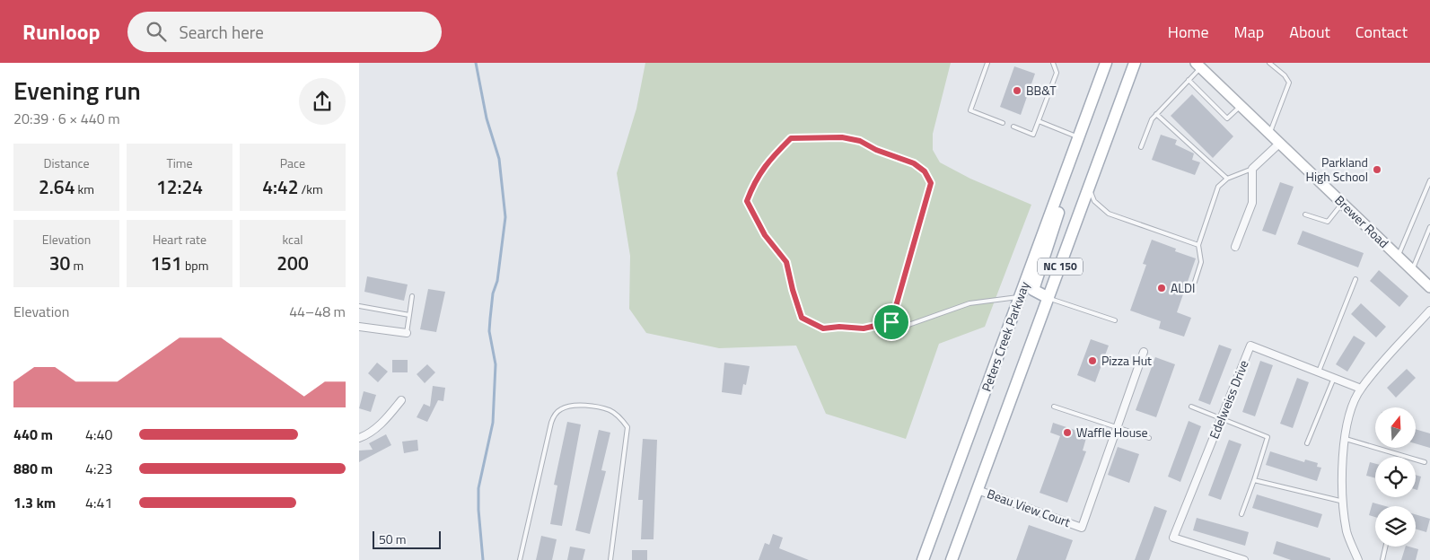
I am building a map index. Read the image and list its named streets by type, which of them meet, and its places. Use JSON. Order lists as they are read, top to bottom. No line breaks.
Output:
{"streets":{"main road":["NC 150","Peters Creek Parkway"],"street":["Brewer Road","Edelweiss Drive","Beau View Court"]},"crossings":[["NC 150","Beau View Court"]],"places":["BB&T","Parkland High School","ALDI","Pizza Hut","Waffle House"],"scale_bar":"50 m","north":"top","page":{"header":"Runloop","search":"Search here","nav":["Home","Map","About","Contact"],"heading":["Evening run","20:39 · 6 × 440 m"],"stats":[["Distance","2.64 km"],["Time","12:24"],["Pace","4:42 /km"],["Elevation","30 m"],["Heart rate","151 bpm"],["kcal","200"]],"chart":["Elevation","44–48 m"],"list":[{"name":"440 m","note":"4:40"},{"name":"880 m","note":"4:23"},{"name":"1.3 km","note":"4:41"}],"scale":"50 m"}}
